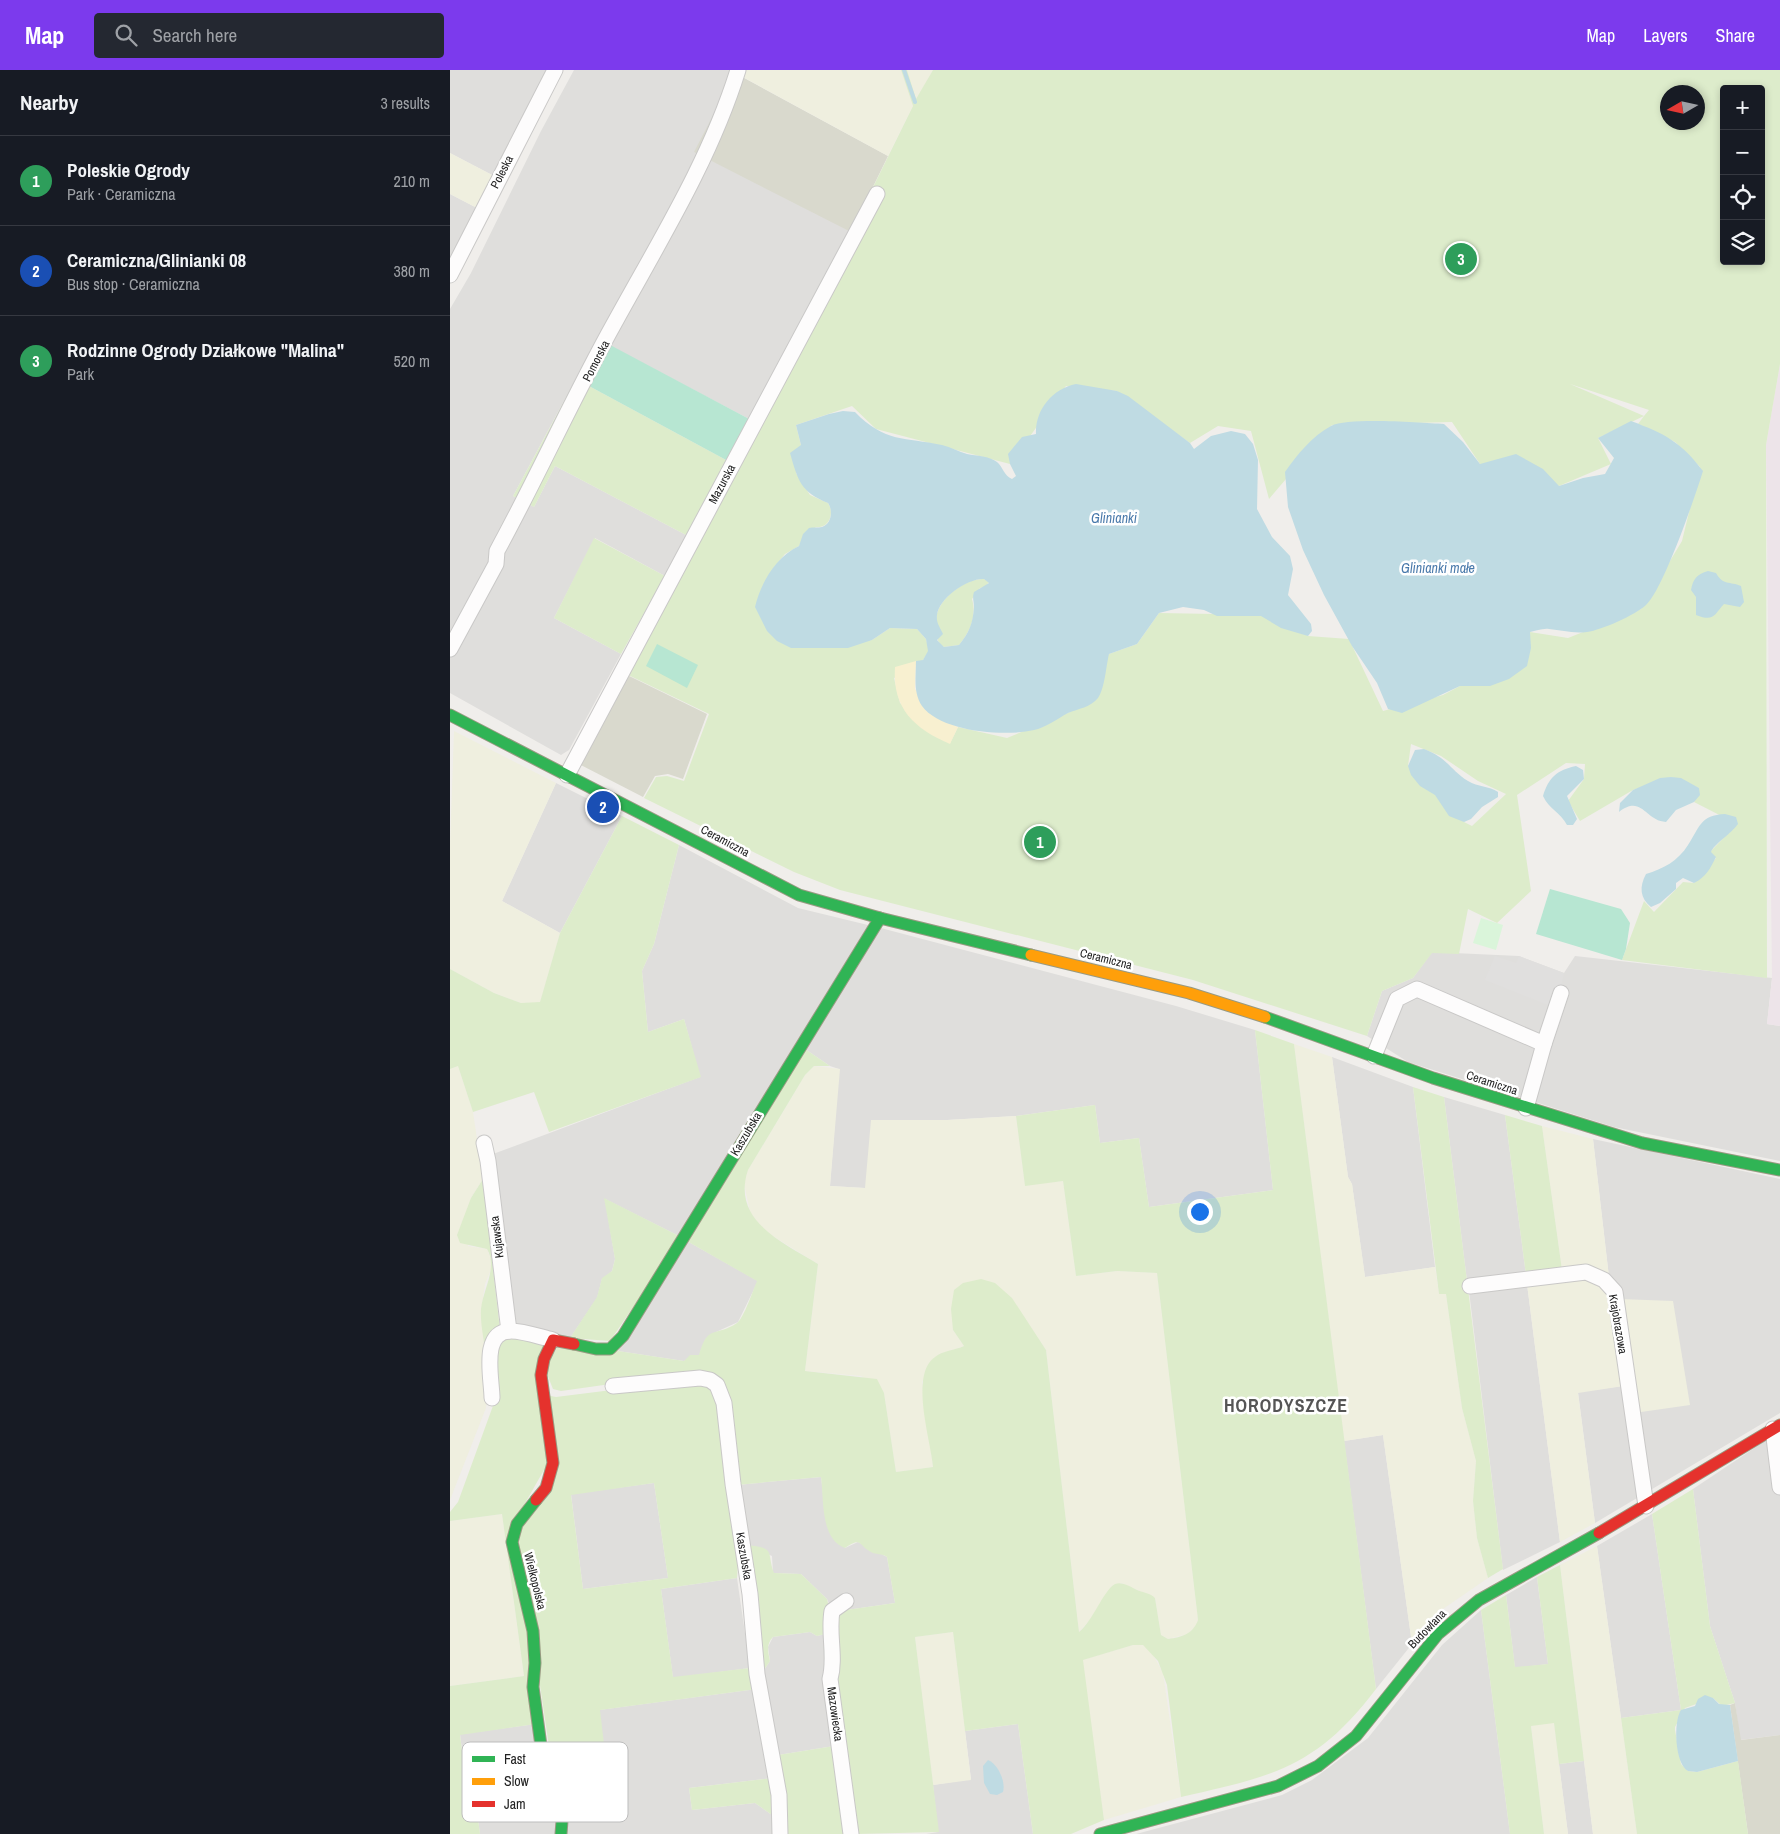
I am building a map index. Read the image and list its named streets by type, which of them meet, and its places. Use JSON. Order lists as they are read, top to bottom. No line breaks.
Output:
{"streets":{"street":["Poleska","Pomorska","Mazurska","Ceramiczna","Kaszubska","Kujawska","Krajobrazowa","Wielkopolska","Budowlana","Mazowiecka"]},"crossings":[["Mazurska","Ceramiczna"],["Ceramiczna","Kaszubska"],["Kaszubska","Wielkopolska"],["Krajobrazowa","Budowlana"]],"districts":["HORODYSZCZE"],"water":["Glinianki","Glinianki małe"],"legend":["Fast","Slow","Jam"],"north":"left","page":{"header":"Map","search":"Search here","nav":["Map","Layers","Share"],"heading":["Nearby","3 results"],"map_buttons":["+","−"],"list":[{"mark":"1","name":"Poleskie Ogrody","note":"Park · Ceramiczna","value":"210 m"},{"mark":"2","name":"Ceramiczna/Glinianki 08","note":"Bus stop · Ceramiczna","value":"380 m"},{"mark":"3","name":"Rodzinne Ogrody Działkowe \"Malina\"","note":"Park","value":"520 m"}],"pins":["3","2","1"]}}
